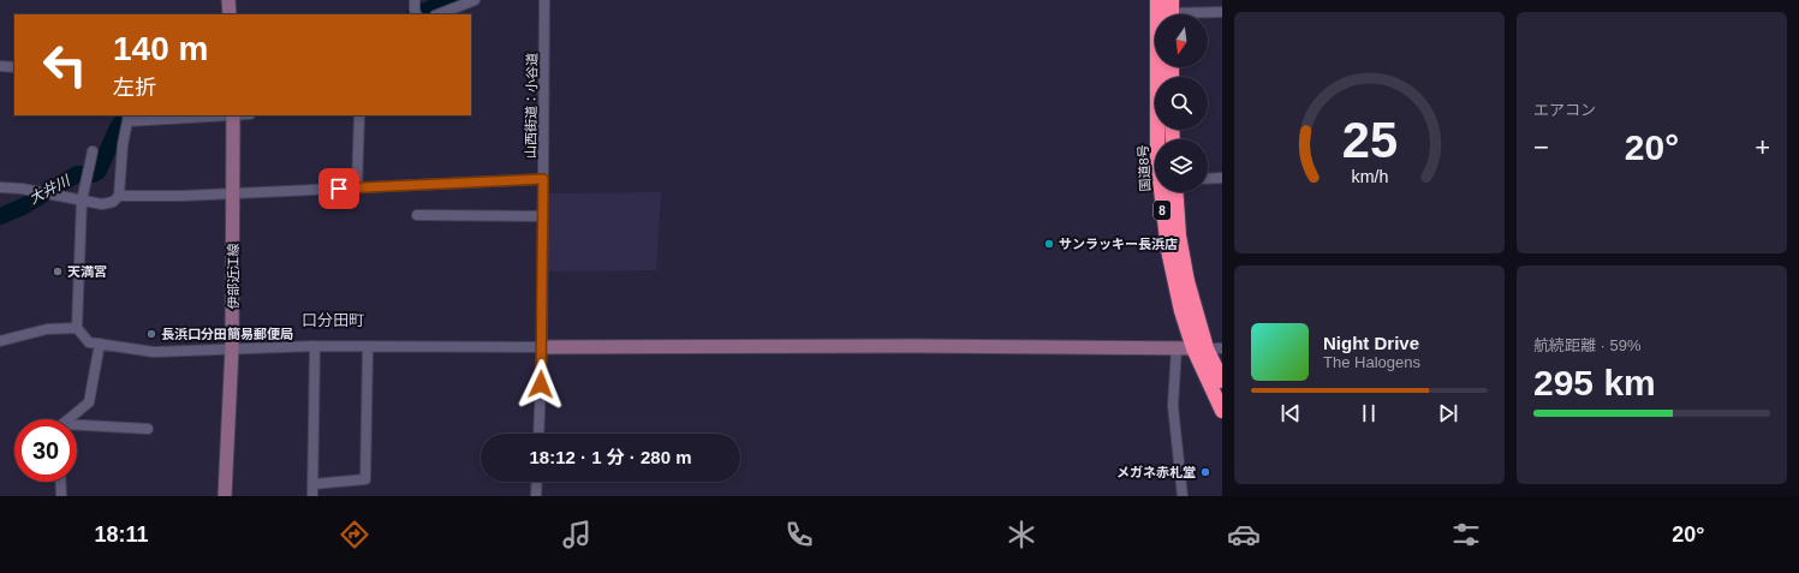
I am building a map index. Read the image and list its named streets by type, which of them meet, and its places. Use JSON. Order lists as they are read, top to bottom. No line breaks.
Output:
{"streets":{"highway":["国道8号","8"],"street":["山西街道：小谷道","伊部近江線"]},"districts":["口分田町"],"water":["大井川"],"places":["サンラッキー長浜店","天満宮","長浜口分田簡易郵便局","メガネ赤札堂"],"north":"bottom","page":{"tile":["エアコン",["航続距離 · 59%","295 km"]],"turn":["140 m","左折"],"heat":["−","20°","+"],"song":["Night Drive","The Halogens"],"limit":"30","trip":"18:12 · 1 分 · 280 m","tabs":["18:11","20°"],"gauge":["25","km/h"]}}
